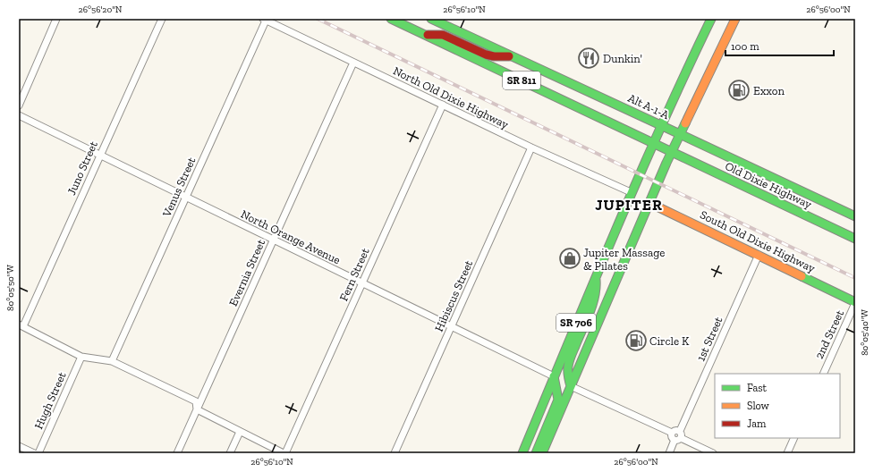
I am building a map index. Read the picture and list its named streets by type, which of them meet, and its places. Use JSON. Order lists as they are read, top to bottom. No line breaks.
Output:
{"streets":{"main road":["SR 811","Alt A-1-A","Old Dixie Highway","South Old Dixie Highway","SR 706"],"street":["North Old Dixie Highway","Juno Street","Venus Street","North Orange Avenue","Evernia Street","Fern Street","Hibiscus Street","2nd Street","1st Street","Hugh Street"]},"crossings":[["SR 811","Old Dixie Highway"],["SR 811","SR 706"],["North Old Dixie Highway","Venus Street"],["North Old Dixie Highway","Evernia Street"],["North Old Dixie Highway","Fern Street"],["North Old Dixie Highway","Hibiscus Street"],["North Old Dixie Highway","SR 706"],["Alt A-1-A","SR 706"],["Juno Street","North Orange Avenue"],["Old Dixie Highway","SR 706"],["Venus Street","North Orange Avenue"],["North Orange Avenue","Evernia Street"],["North Orange Avenue","Fern Street"],["North Orange Avenue","Hibiscus Street"],["North Orange Avenue","SR 706"],["South Old Dixie Highway","SR 706"],["South Old Dixie Highway","2nd Street"],["South Old Dixie Highway","1st Street"]],"districts":["JUPITER"],"places":{"restaurant":["Dunkin'"],"fuel station":["Exxon","Circle K"],"shop":["Jupiter Massage & Pilates"]},"legend":["Fast","Slow","Jam"],"scale_bar":"100 m","coordinates":["26°56'20\"N","26°56'10\"N","26°56'00\"N","80°05'50\"W","80°05'40\"W"]}
